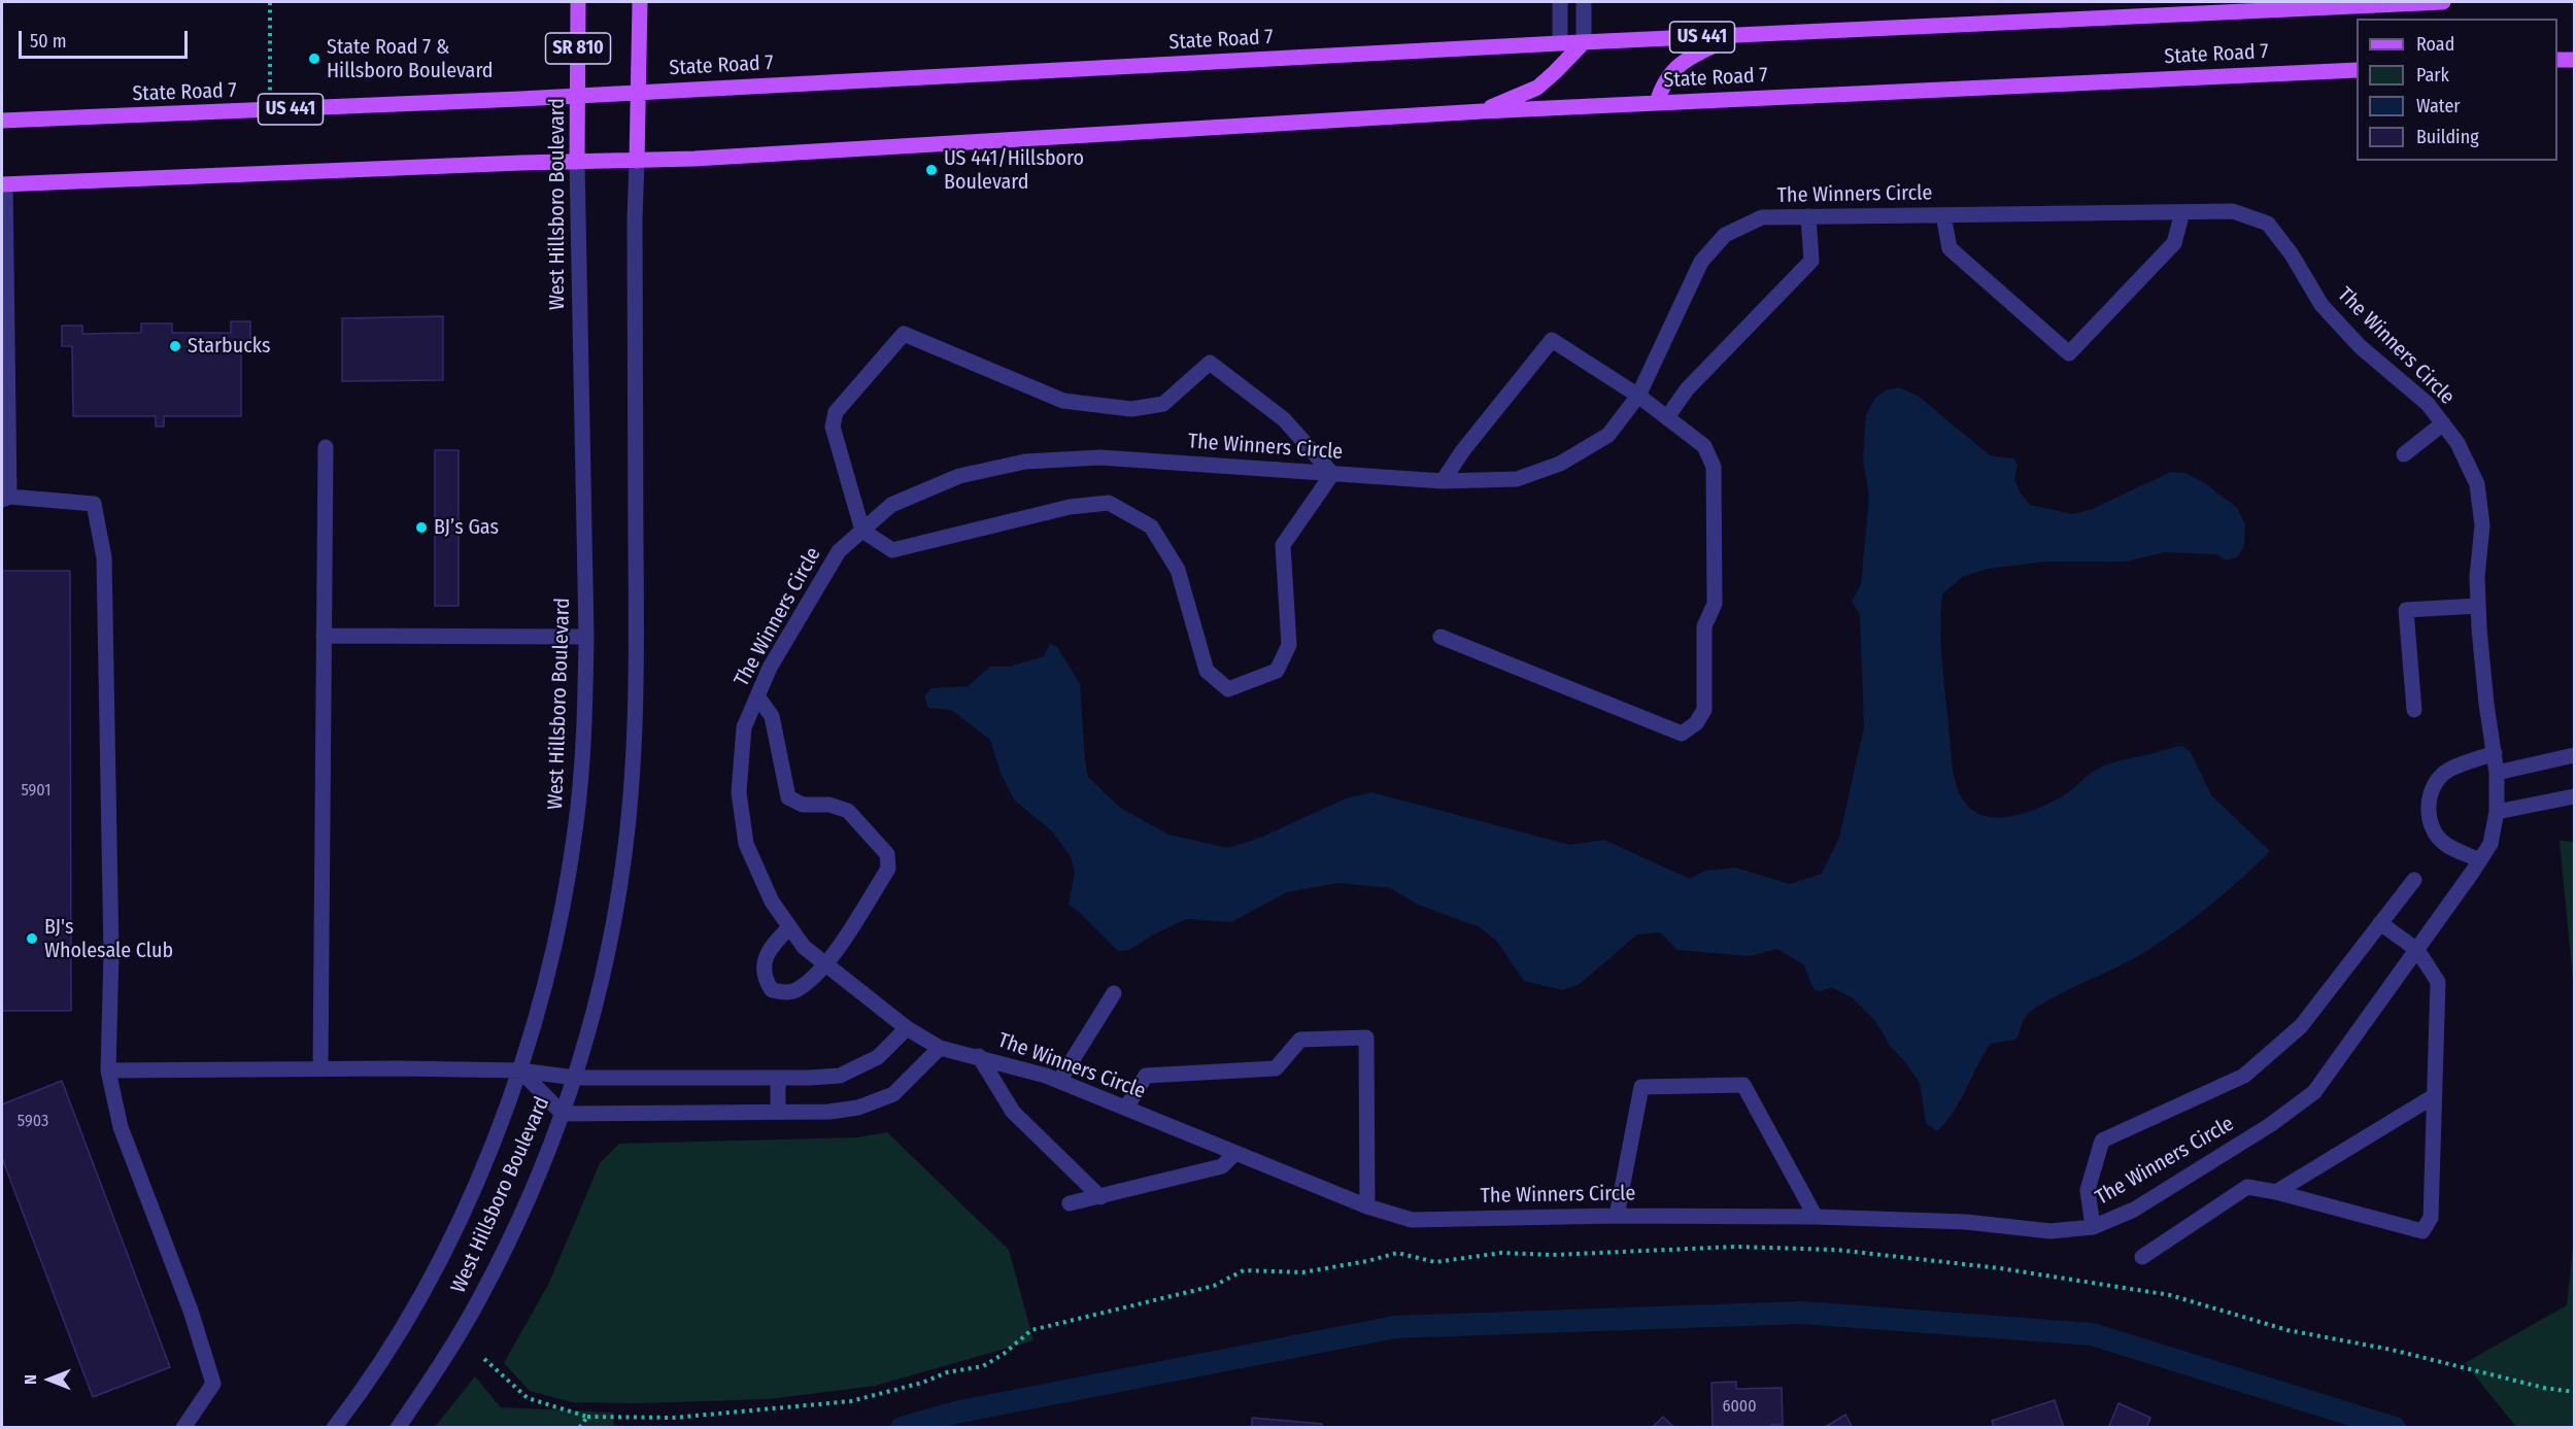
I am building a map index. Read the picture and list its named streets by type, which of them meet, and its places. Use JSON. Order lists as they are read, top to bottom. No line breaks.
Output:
{"streets":{"main road":["US 441","State Road 7","SR 810","West Hillsboro Boulevard"],"street":["The Winners Circle"]},"crossings":[["State Road 7","West Hillsboro Boulevard"]],"places":["State Road 7 & Hillsboro Boulevard","US 441/Hillsboro Boulevard","Starbucks","BJ’s Gas","BJ's Wholesale Club"],"house_numbers":["5901","5903","6000"],"legend":["Road","Park","Water","Building"],"scale_bar":"50 m","north":"left"}
